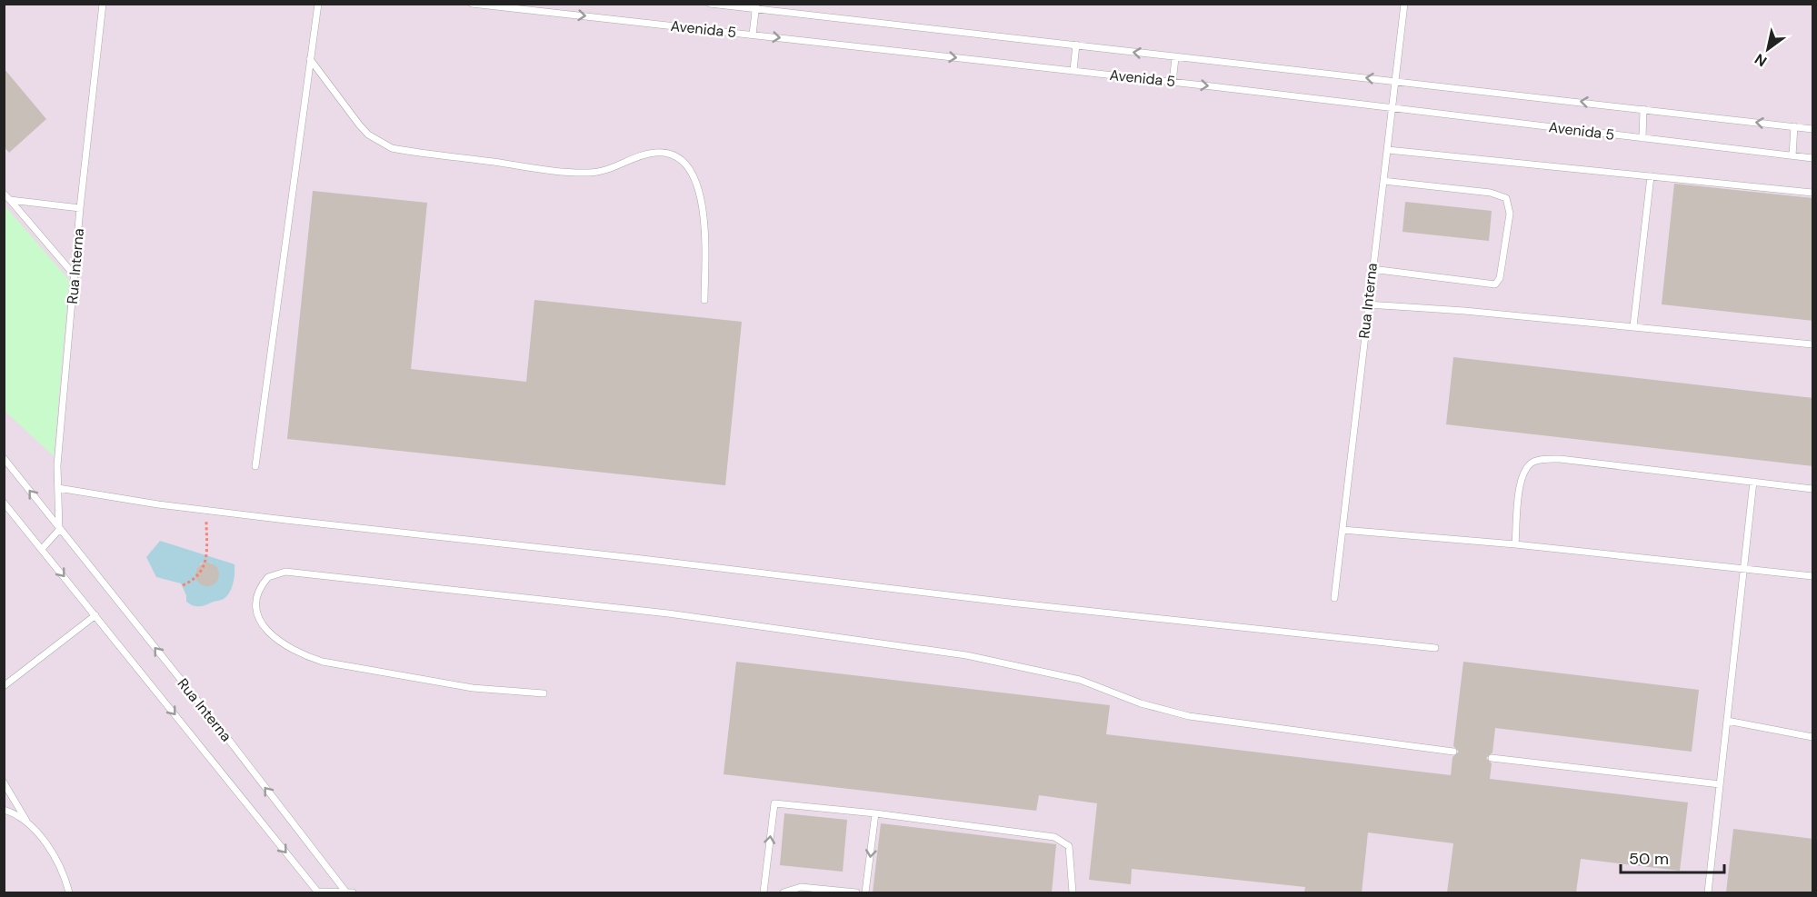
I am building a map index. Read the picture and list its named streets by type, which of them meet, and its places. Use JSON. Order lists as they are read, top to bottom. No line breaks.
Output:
{"streets":{"lane":["Avenida 5","Rua Interna"]},"crossings":[["Avenida 5","Rua Interna"]],"scale_bar":"50 m","north":"bottom left"}
